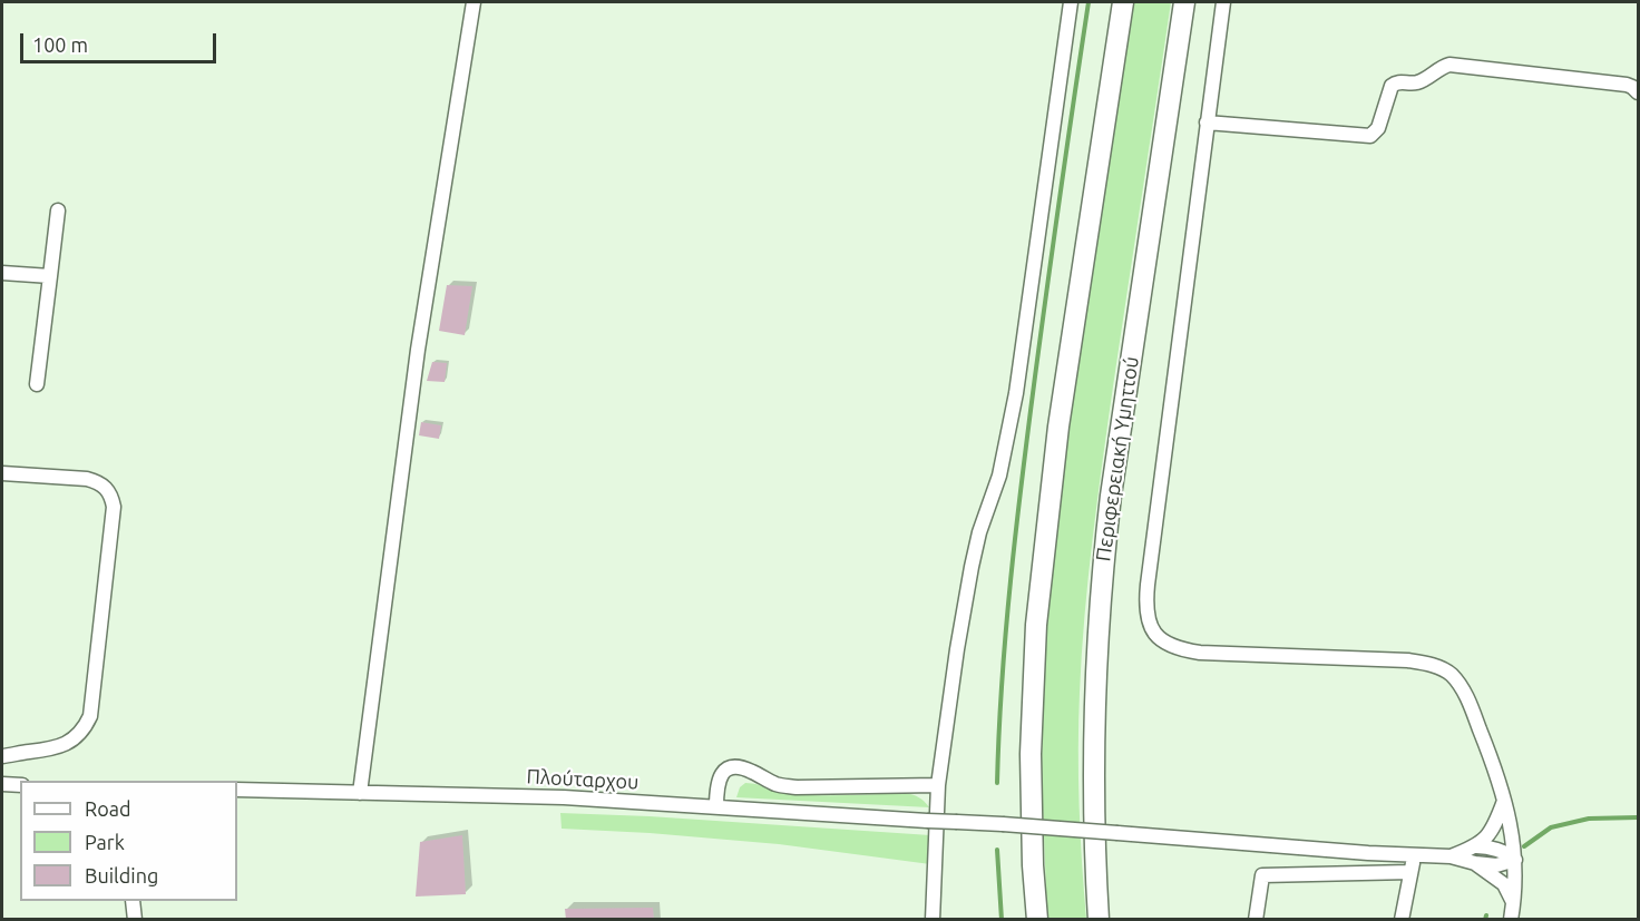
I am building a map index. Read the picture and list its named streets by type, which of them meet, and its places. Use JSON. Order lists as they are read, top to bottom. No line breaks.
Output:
{"streets":{"highway":["Περιφερειακή Υμηττού"],"street":["Πλούταρχου"]},"legend":["Road","Park","Building"],"scale_bar":"100 m"}
